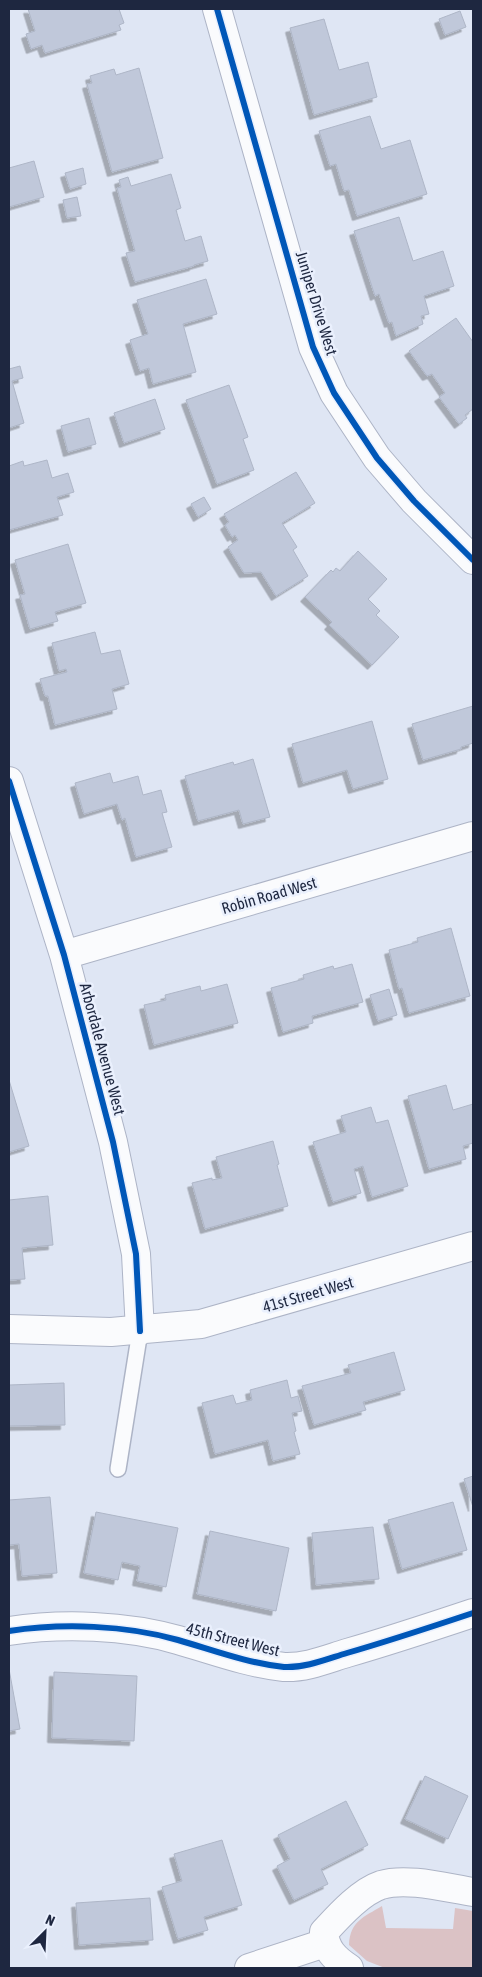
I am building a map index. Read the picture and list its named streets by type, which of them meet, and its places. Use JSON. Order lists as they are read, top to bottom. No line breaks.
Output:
{"streets":{"street":["Juniper Drive West","Robin Road West","Arbordale Avenue West","41st Street West","45th Street West"]},"crossings":[["Robin Road West","Arbordale Avenue West"],["Arbordale Avenue West","41st Street West"]],"north":"top right"}
